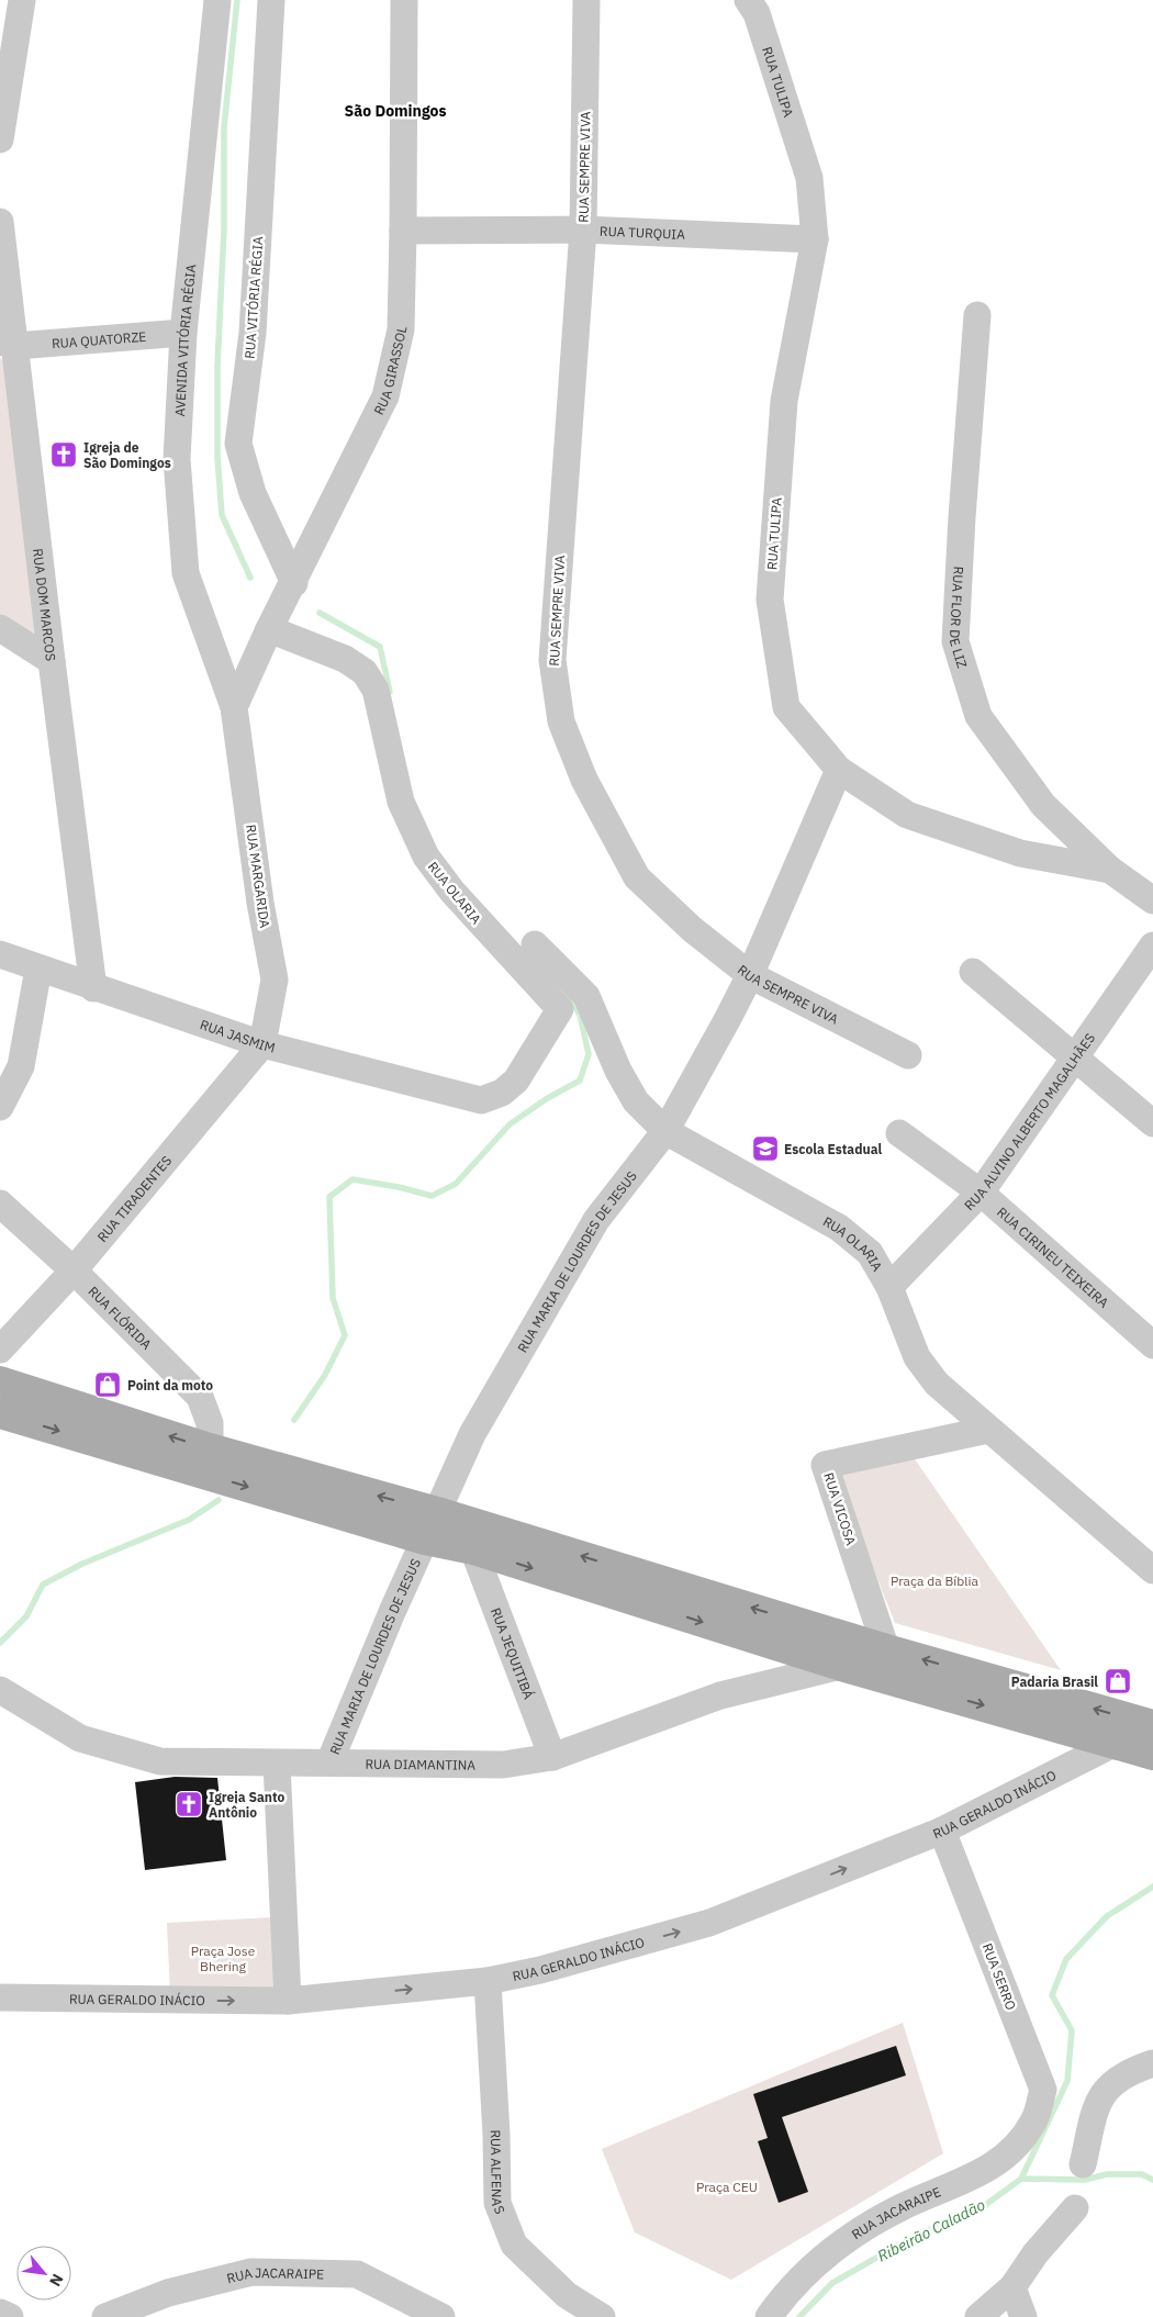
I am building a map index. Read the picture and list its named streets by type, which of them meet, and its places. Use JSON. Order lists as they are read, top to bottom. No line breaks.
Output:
{"streets":{"street":["RUA TULIPA","RUA SEMPRE VIVA","RUA TURQUIA","RUA VITÓRIA RÉGIA","RUA QUATORZE","AVENIDA VITÓRIA RÉGIA","RUA GIRASSOL","RUA DOM MARCOS","RUA FLOR DE LIZ","RUA MARGARIDA","RUA OLARIA","RUA JASMIM","RUA ALVINO ALBERTO MAGALHÃES","RUA TIRADENTES","RUA CIRINEU TEIXEIRA","RUA MARIA DE LOURDES DE JESUS","RUA FLÓRIDA","RUA VICOSA","RUA JEQUITIBÁ","RUA DIAMANTINA","RUA GERALDO INÁCIO","RUA SERRO","RUA ALFENAS","RUA JACARAIPE"]},"crossings":[["RUA TULIPA","RUA TURQUIA"],["RUA TULIPA","RUA FLOR DE LIZ"],["RUA TULIPA","RUA MARIA DE LOURDES DE JESUS"],["RUA SEMPRE VIVA","RUA TURQUIA"],["RUA SEMPRE VIVA","RUA MARIA DE LOURDES DE JESUS"],["RUA TURQUIA","RUA GIRASSOL"],["RUA VITÓRIA RÉGIA","RUA GIRASSOL"],["RUA QUATORZE","AVENIDA VITÓRIA RÉGIA"],["RUA QUATORZE","RUA DOM MARCOS"],["AVENIDA VITÓRIA RÉGIA","RUA GIRASSOL"],["AVENIDA VITÓRIA RÉGIA","RUA MARGARIDA"],["RUA GIRASSOL","RUA MARGARIDA"],["RUA GIRASSOL","RUA OLARIA"],["RUA DOM MARCOS","RUA JASMIM"],["RUA MARGARIDA","RUA JASMIM"],["RUA MARGARIDA","RUA TIRADENTES"],["RUA OLARIA","RUA JASMIM"],["RUA OLARIA","RUA ALVINO ALBERTO MAGALHÃES"],["RUA OLARIA","RUA MARIA DE LOURDES DE JESUS"],["RUA OLARIA","RUA VICOSA"],["RUA JASMIM","RUA TIRADENTES"],["RUA ALVINO ALBERTO MAGALHÃES","RUA CIRINEU TEIXEIRA"],["RUA TIRADENTES","RUA FLÓRIDA"],["RUA MARIA DE LOURDES DE JESUS","RUA DIAMANTINA"],["RUA JEQUITIBÁ","RUA DIAMANTINA"],["RUA GERALDO INÁCIO","RUA SERRO"],["RUA GERALDO INÁCIO","RUA ALFENAS"],["RUA SERRO","RUA JACARAIPE"]],"one_way":["RUA GERALDO INÁCIO"],"districts":["São Domingos"],"water":["Ribeirão Caladão"],"parks":["Praça da Bíblia","Praça Jose Bhering","Praça CEU"],"places":{"church":["Igreja de São Domingos","Igreja Santo Antônio"],"school or university":["Escola Estadual"],"shop":["Point da moto","Padaria Brasil"]},"north":"bottom right"}
